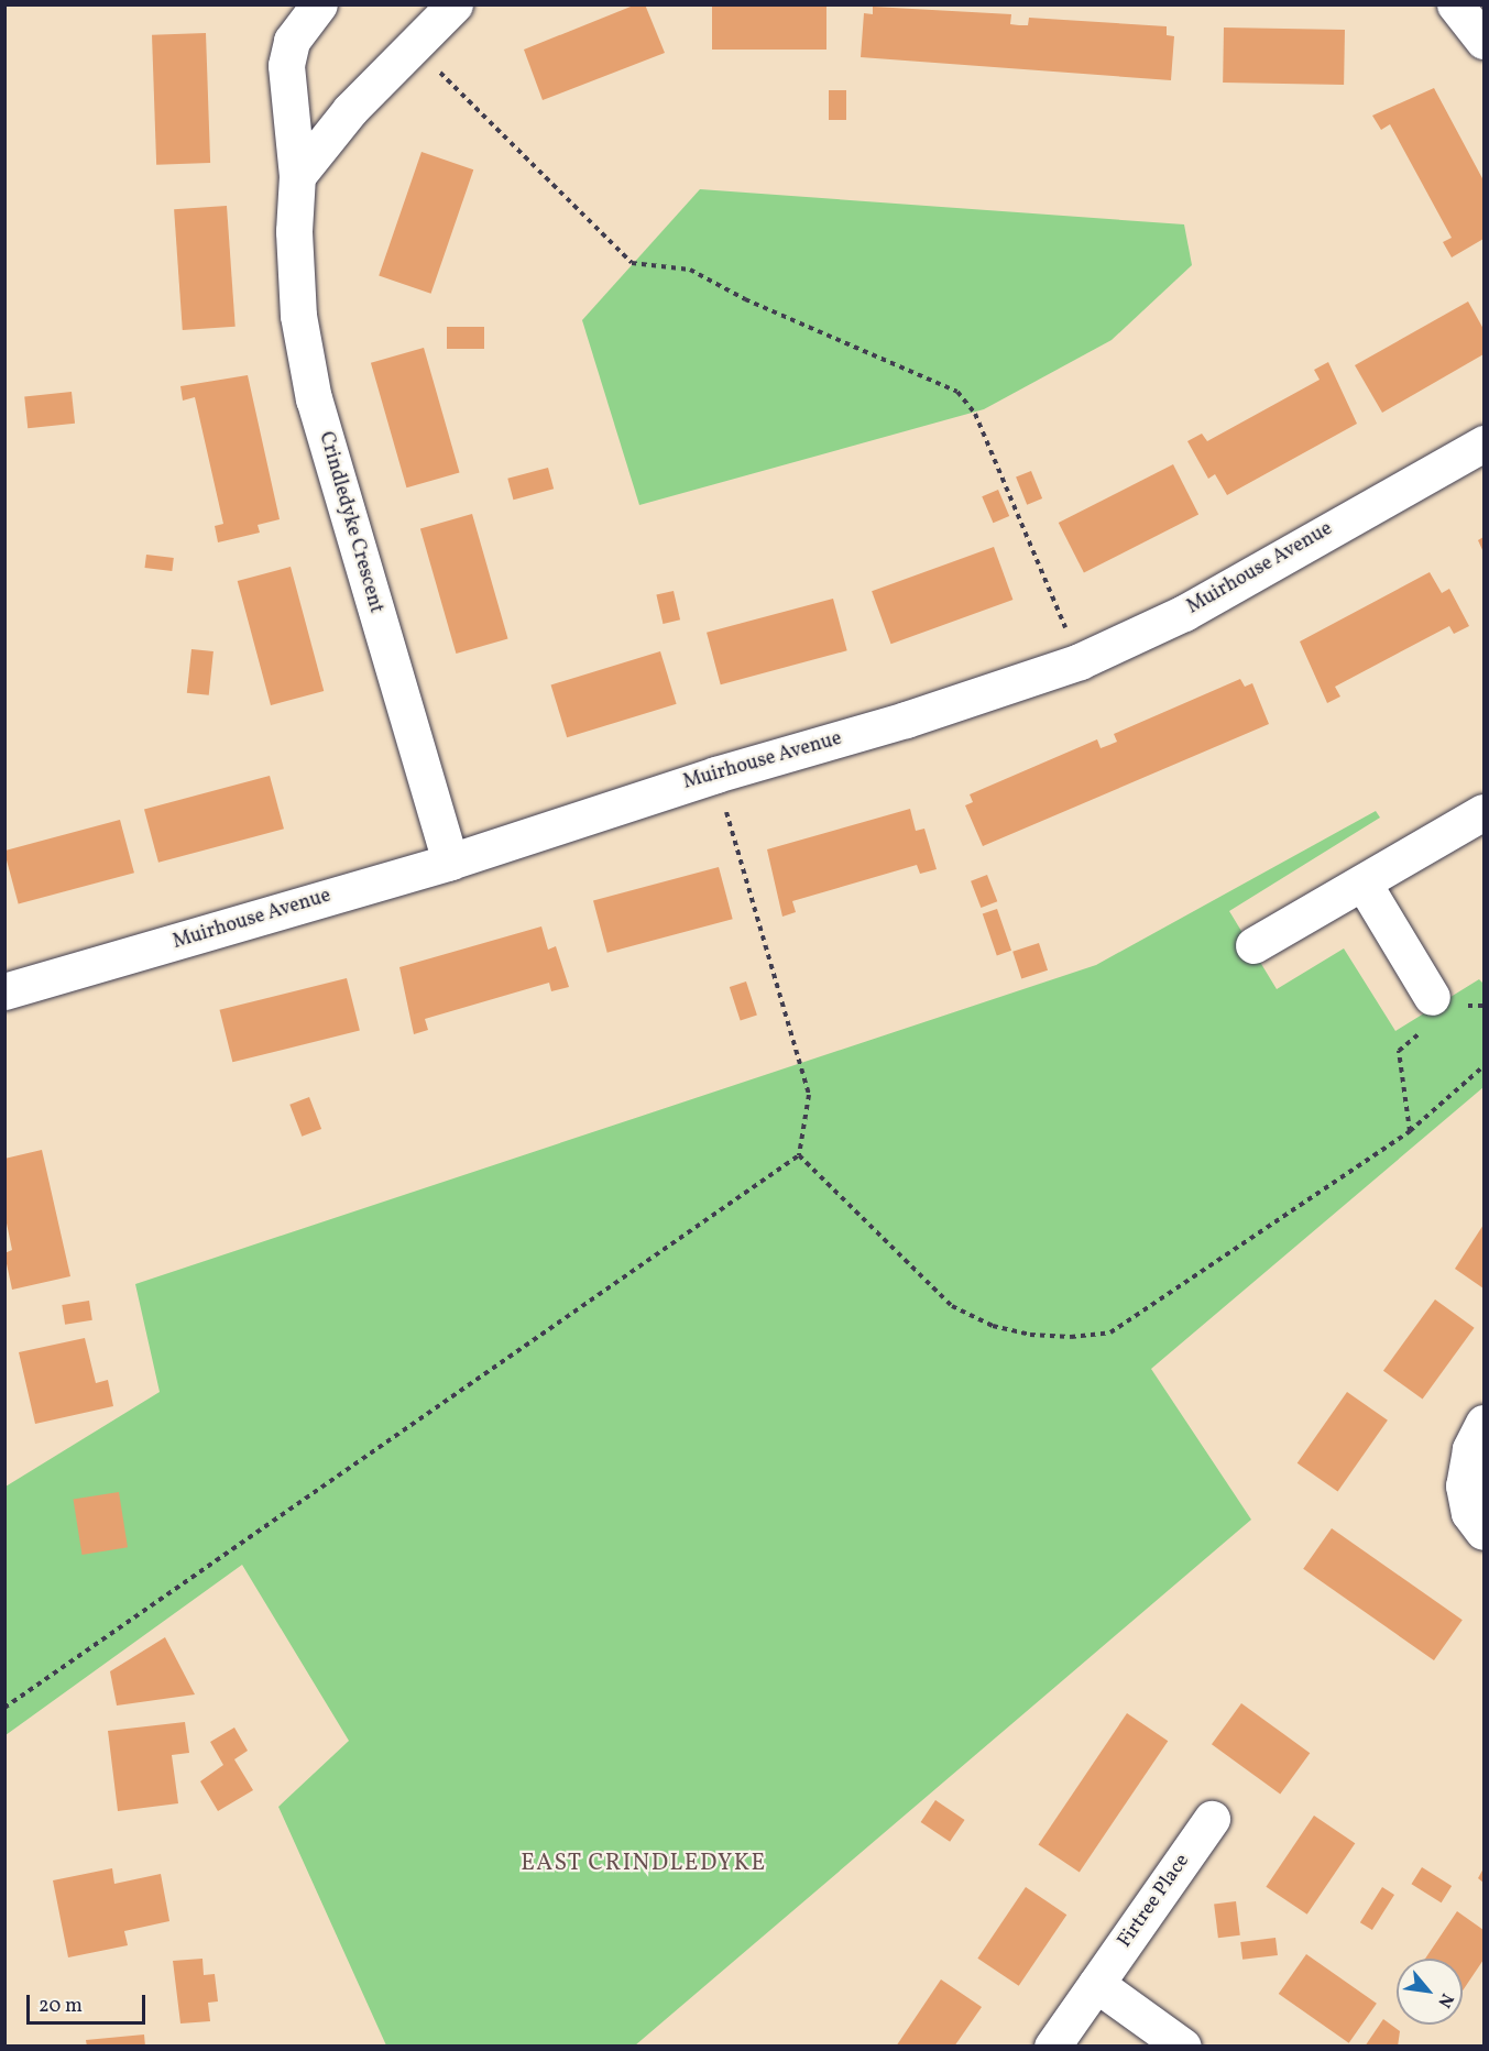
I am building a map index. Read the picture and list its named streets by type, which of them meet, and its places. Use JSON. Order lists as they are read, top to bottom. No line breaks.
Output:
{"streets":{"street":["Crindledyke Crescent","Muirhouse Avenue","Firtree Place"]},"crossings":[["Crindledyke Crescent","Muirhouse Avenue"]],"districts":["EAST CRINDLEDYKE"],"scale_bar":"20 m","north":"bottom right"}
